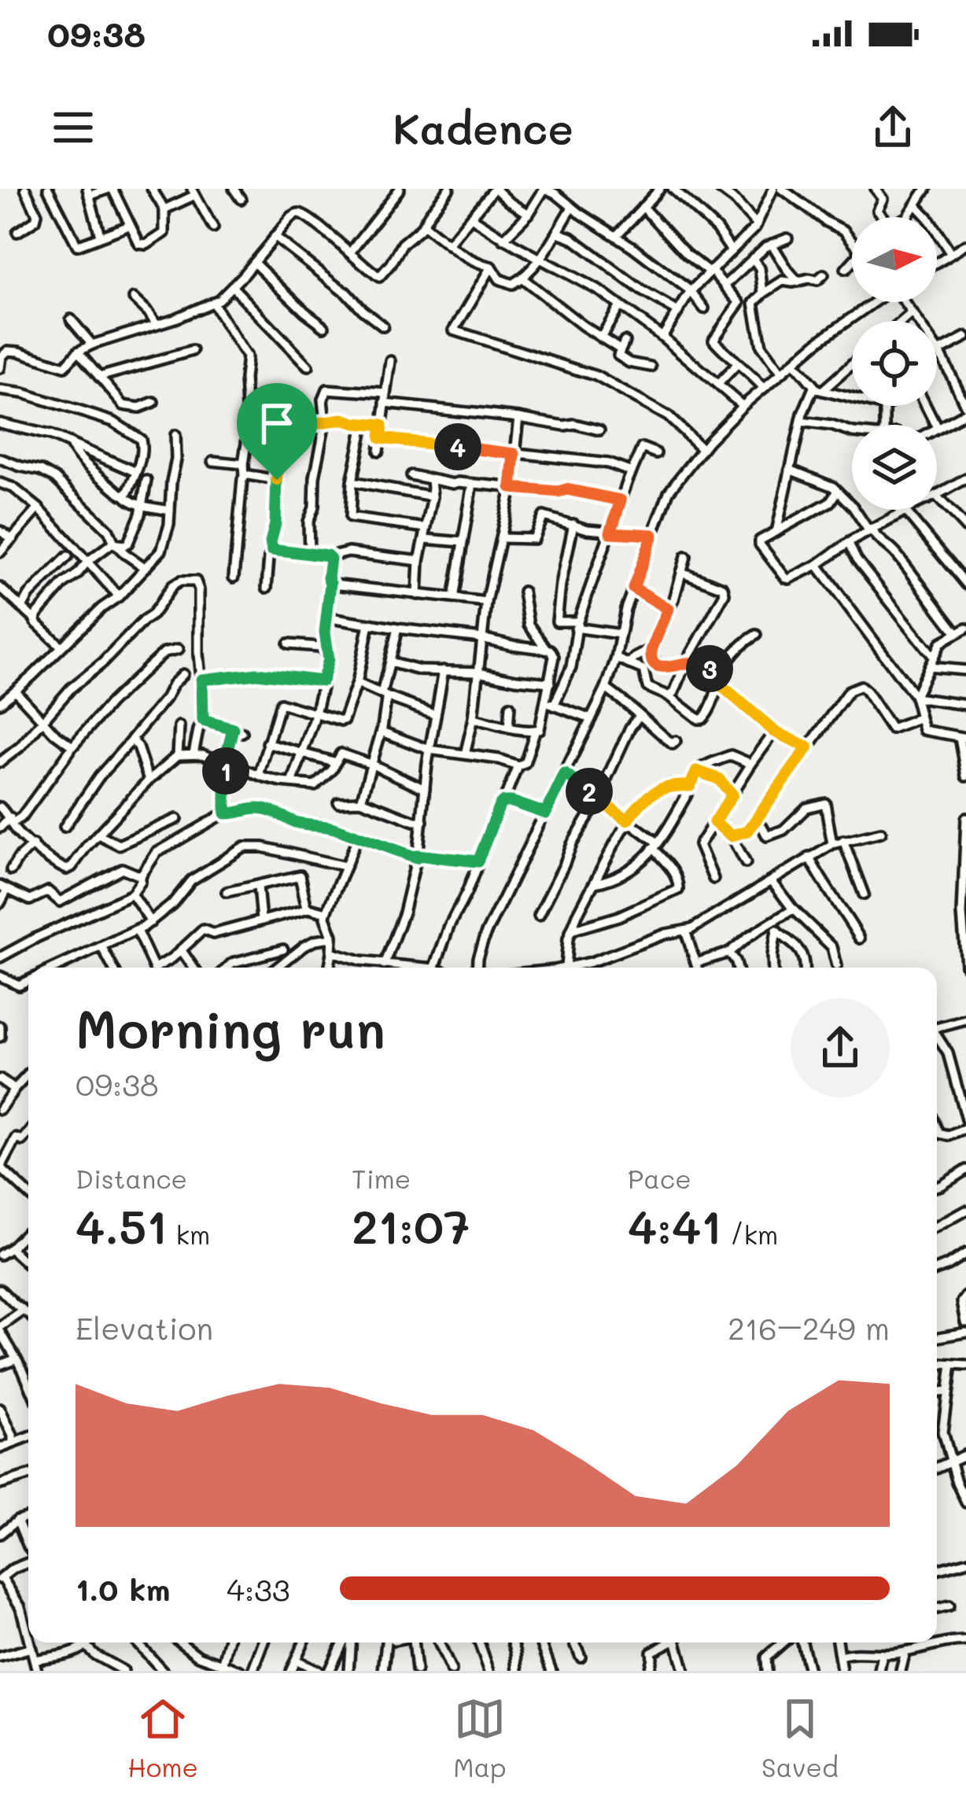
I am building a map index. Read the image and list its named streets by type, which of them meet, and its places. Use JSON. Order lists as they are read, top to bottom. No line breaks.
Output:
{"north":"right","page":{"status":"09:38","header":"Kadence","pins":["4","3","1","2"],"heading":["Morning run","09:38"],"stats":[["Distance","4.51 km"],["Time","21:07"],["Pace","4:41 /km"]],"chart":["Elevation","216–249 m"],"list":[{"name":"1.0 km","note":"4:33"}],"tabs":["Home","Map","Saved"]}}
